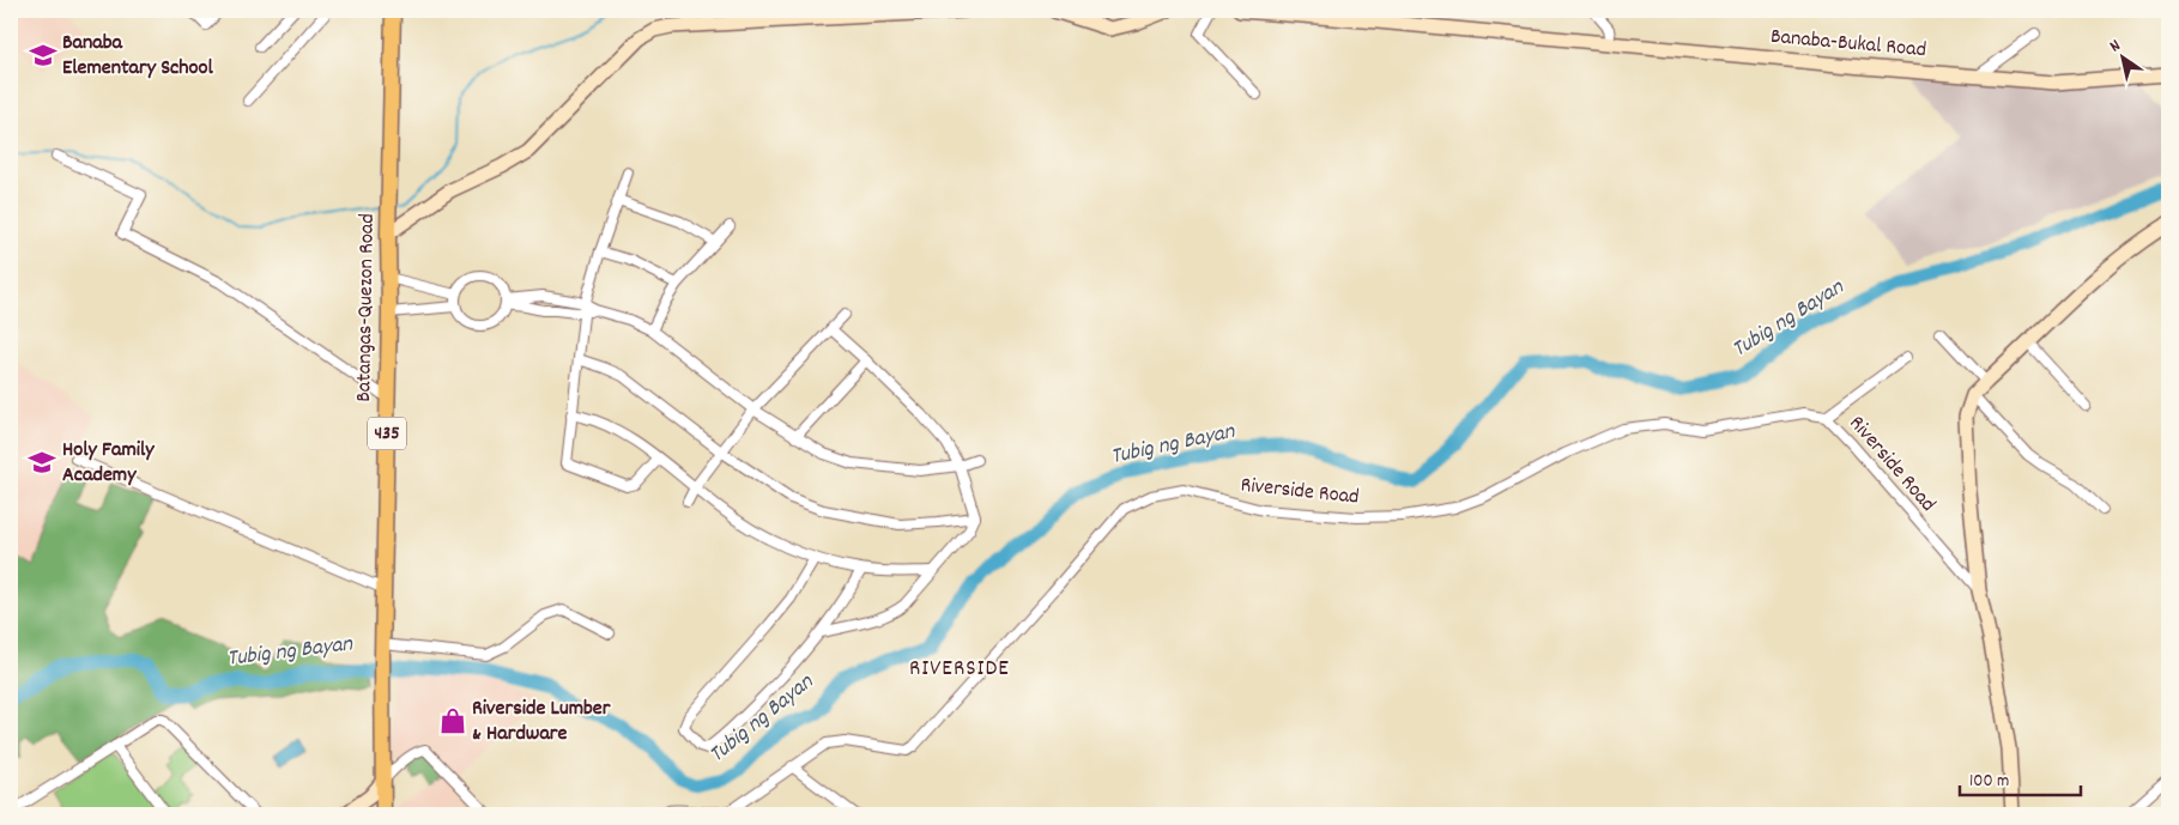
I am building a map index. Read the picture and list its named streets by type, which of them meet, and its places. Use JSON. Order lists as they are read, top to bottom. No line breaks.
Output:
{"streets":{"main road":["Batangas-Quezon Road","435"],"street":["Banaba-Bukal Road","Riverside Road"]},"crossings":[["Batangas-Quezon Road","435"]],"districts":["RIVERSIDE"],"water":["Tubig ng Bayan"],"places":{"school or university":["Banaba Elementary School","Holy Family Academy"],"shop":["Riverside Lumber & Hardware"]},"scale_bar":"100 m","north":"top left"}
